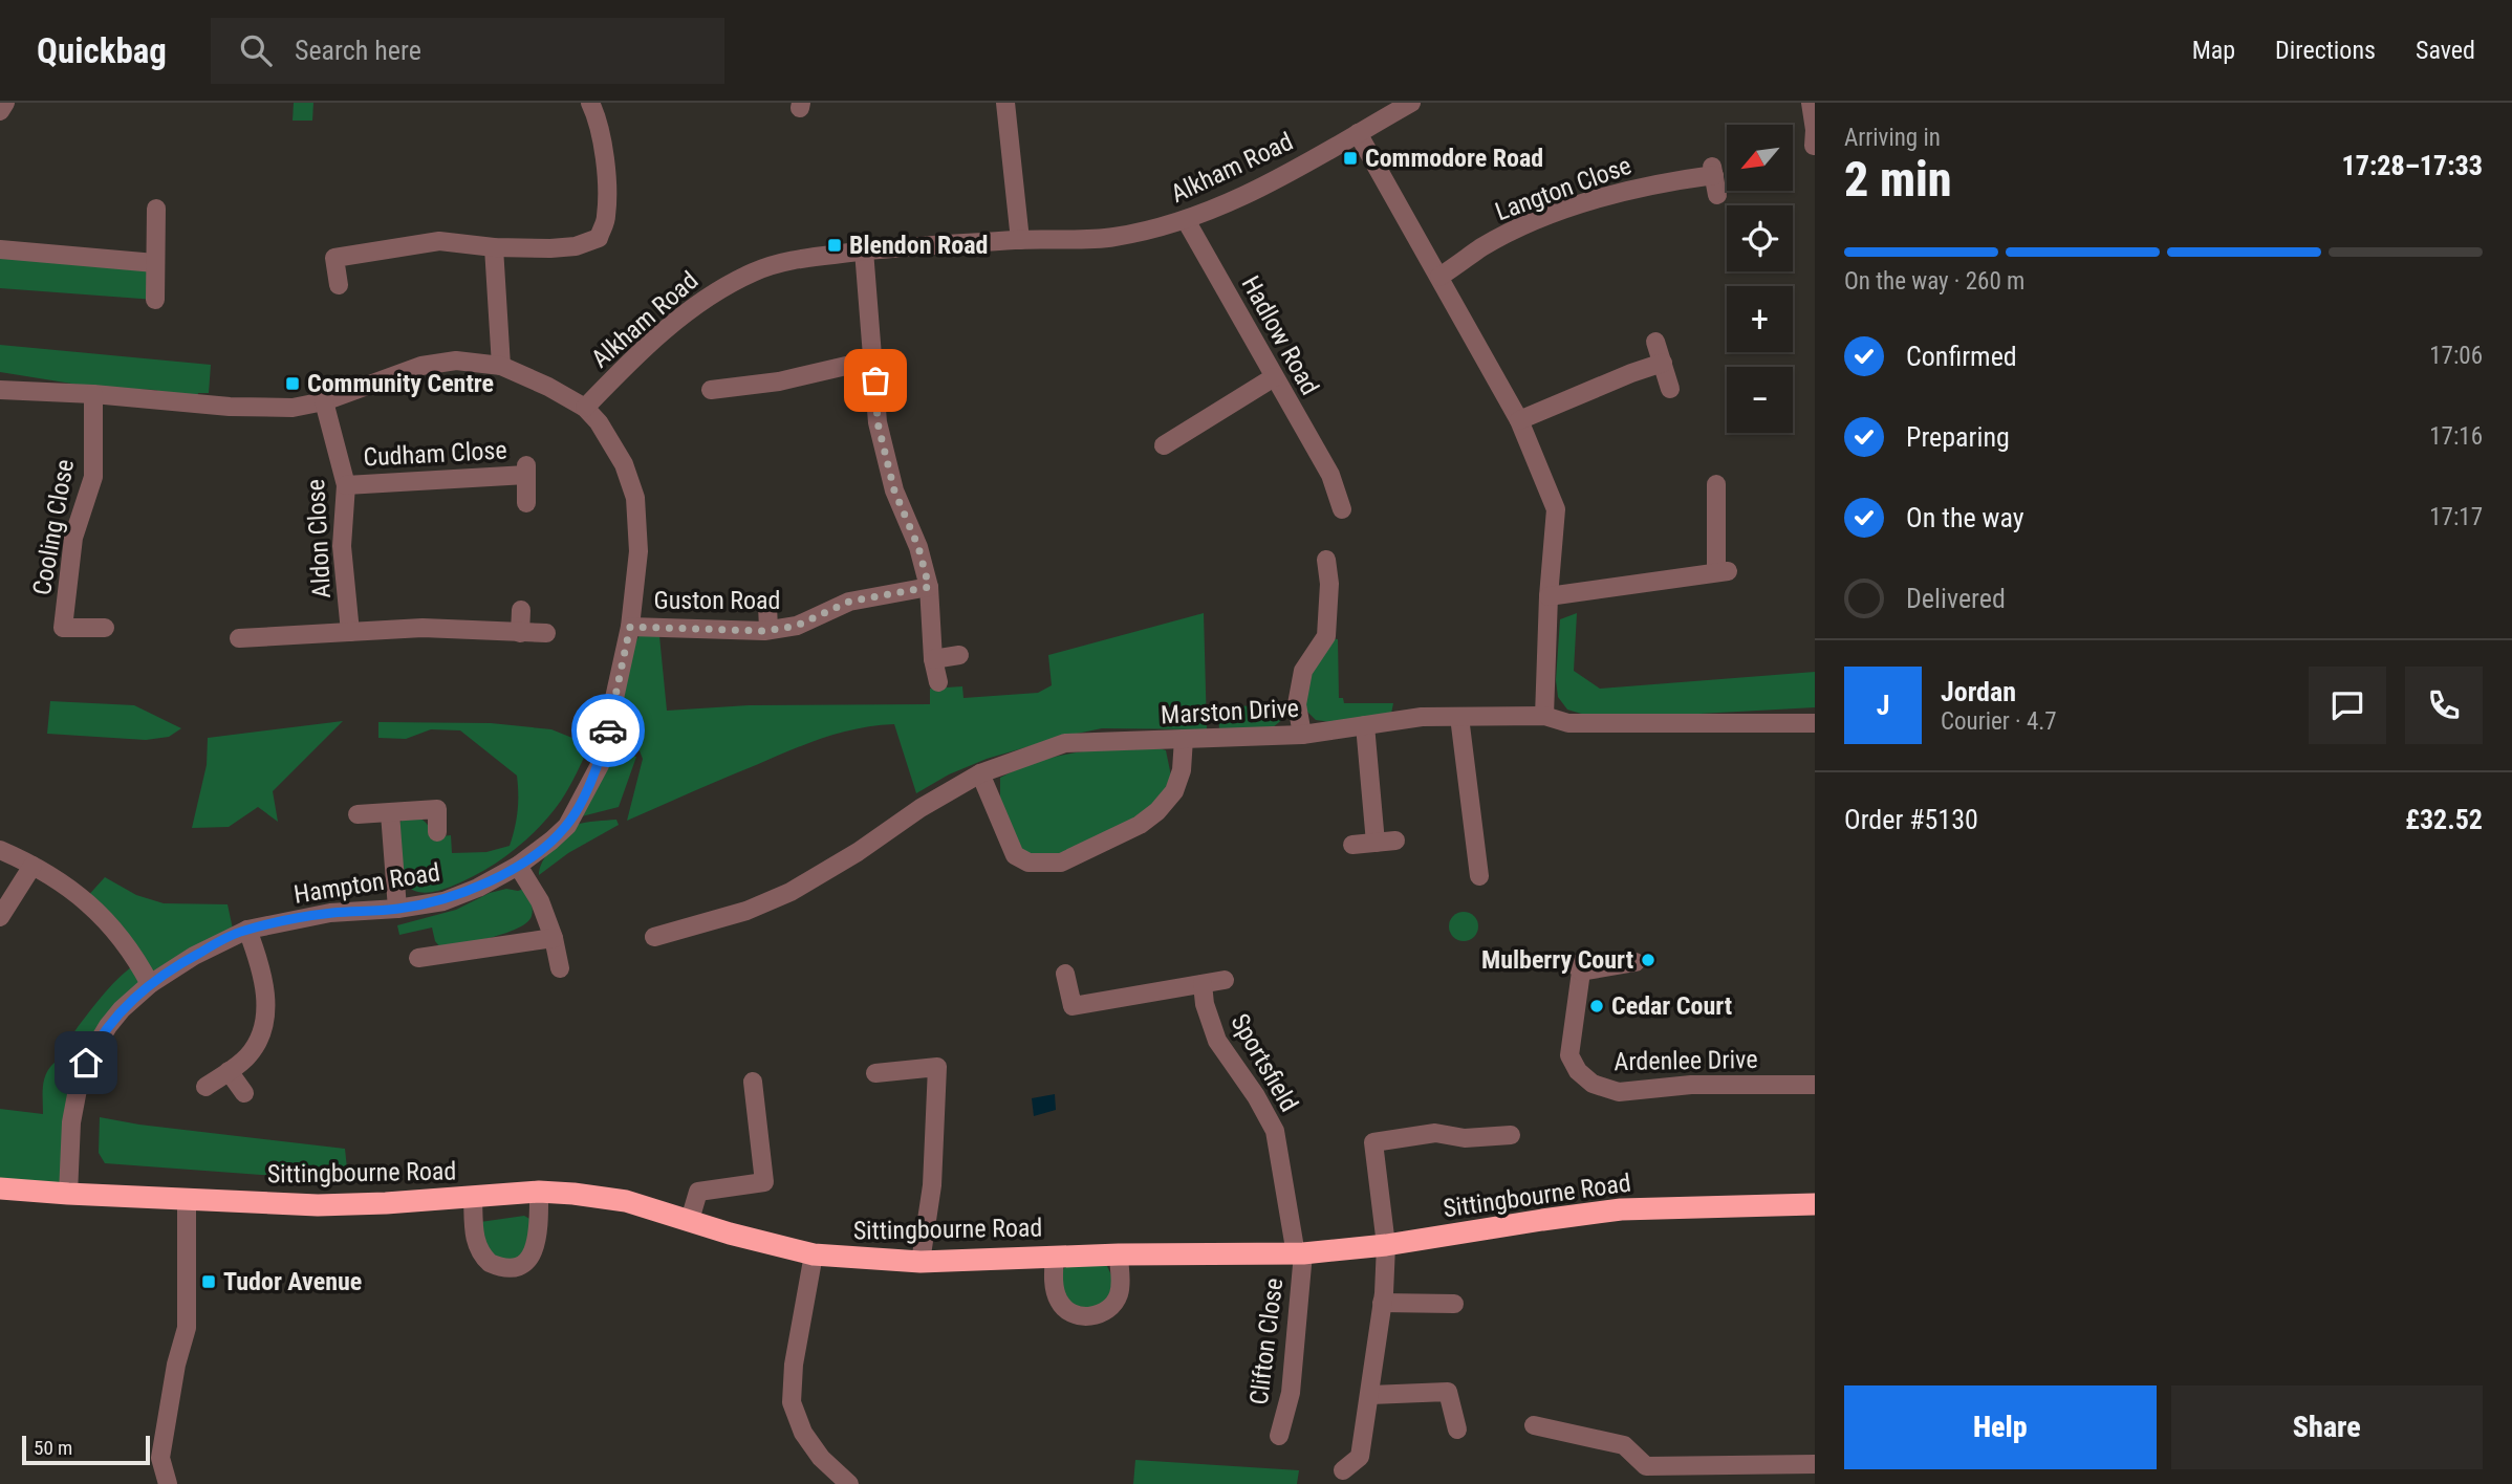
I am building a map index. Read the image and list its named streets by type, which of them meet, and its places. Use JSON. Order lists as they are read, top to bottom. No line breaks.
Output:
{"streets":{"highway":["Sittingbourne Road"],"street":["Alkham Road","Langton Close","Hadlow Road","Cudham Close","Cooling Close","Aldon Close","Guston Road","Marston Drive","Hampton Road","Ardenlee Drive","Sportsfield","Clifton Close"]},"crossings":[["Alkham Road","Hadlow Road"],["Alkham Road","Hampton Road"],["Cudham Close","Aldon Close"],["Cooling Close","Hampton Road"],["Aldon Close","Hampton Road"],["Guston Road","Hampton Road"],["Hampton Road","Sittingbourne Road"],["Sportsfield","Sittingbourne Road"],["Sportsfield","Clifton Close"],["Sittingbourne Road","Clifton Close"]],"places":{"transit":["Commodore Road","Blendon Road","Community Centre","Tudor Avenue"],"other":["Mulberry Court","Cedar Court"]},"scale_bar":"50 m","north":"bottom left","page":{"header":"Quickbag","search":"Search here","nav":["Map","Directions","Saved"],"heading":["2 min","Arriving in","17:28–17:33"],"panel":["Jordan","Courier · 4.7","Order #5130","£32.52"],"map_buttons":["+","−"],"bar":"On the way · 260 m","list":[["Confirmed","17:06"],["Preparing","17:16"],["On the way","17:17"],"Delivered"],"round":"J","buttons":["Help","Share"],"scale":"50 m"}}
